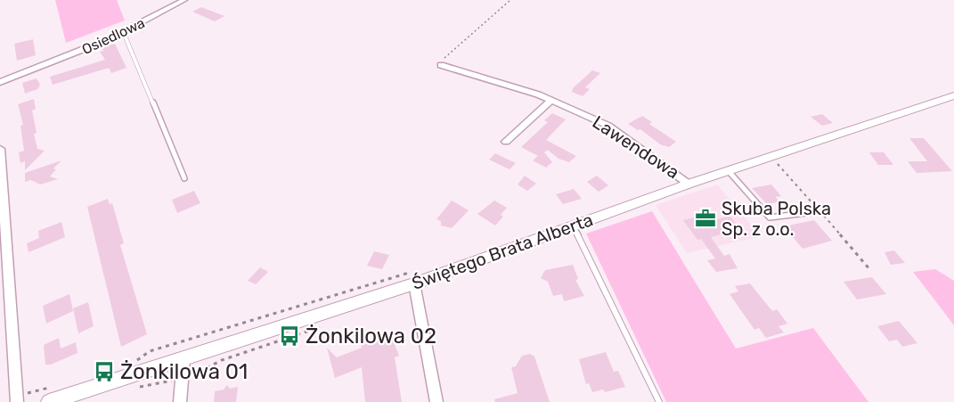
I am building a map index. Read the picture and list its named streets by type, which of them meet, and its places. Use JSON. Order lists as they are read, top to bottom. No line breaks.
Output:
{"streets":{"street":["Osiedlowa","Lawendowa","Świętego Brata Alberta"]},"crossings":[["Lawendowa","Świętego Brata Alberta"]],"places":{"office":["Skuba Polska Sp. z o.o."],"bus stop":["Żonkilowa 02","Żonkilowa 01"]}}
